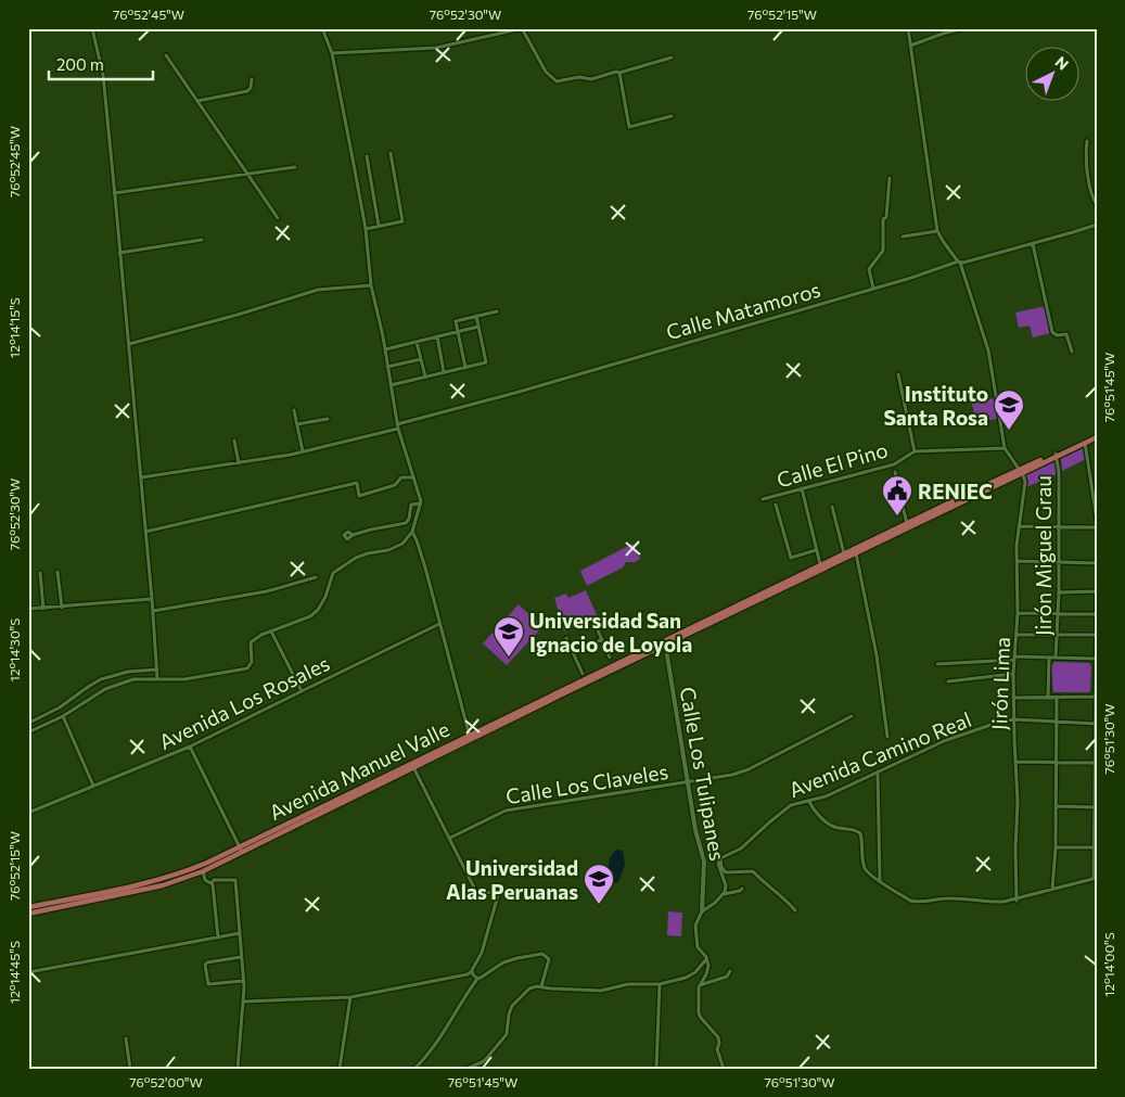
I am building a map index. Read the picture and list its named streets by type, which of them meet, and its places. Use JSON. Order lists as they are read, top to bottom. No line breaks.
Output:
{"streets":{"main road":["Avenida Manuel Valle"],"street":["Calle Matamoros","Calle El Pino","Jirón Miguel Grau","Jirón Lima","Avenida Los Rosales","Avenida Camino Real","Calle Los Tulipanes","Calle Los Claveles"]},"crossings":[["Jirón Miguel Grau","Avenida Manuel Valle"],["Jirón Lima","Avenida Camino Real"],["Jirón Lima","Avenida Manuel Valle"],["Avenida Manuel Valle","Calle Los Tulipanes"],["Calle Los Tulipanes","Calle Los Claveles"]],"places":{"school or university":["Instituto Santa Rosa","Universidad San Ignacio de Loyola","Universidad Alas Peruanas"],"public building":["RENIEC"]},"scale_bar":"200 m","north":"top right","coordinates":["76°52'45\"W","76°52'30\"W","76°52'15\"W","12°14'15\"S","76°51'45\"W","12°14'30\"S","76°51'30\"W","12°14'00\"S","12°14'45\"S","76°52'00\"W"]}
